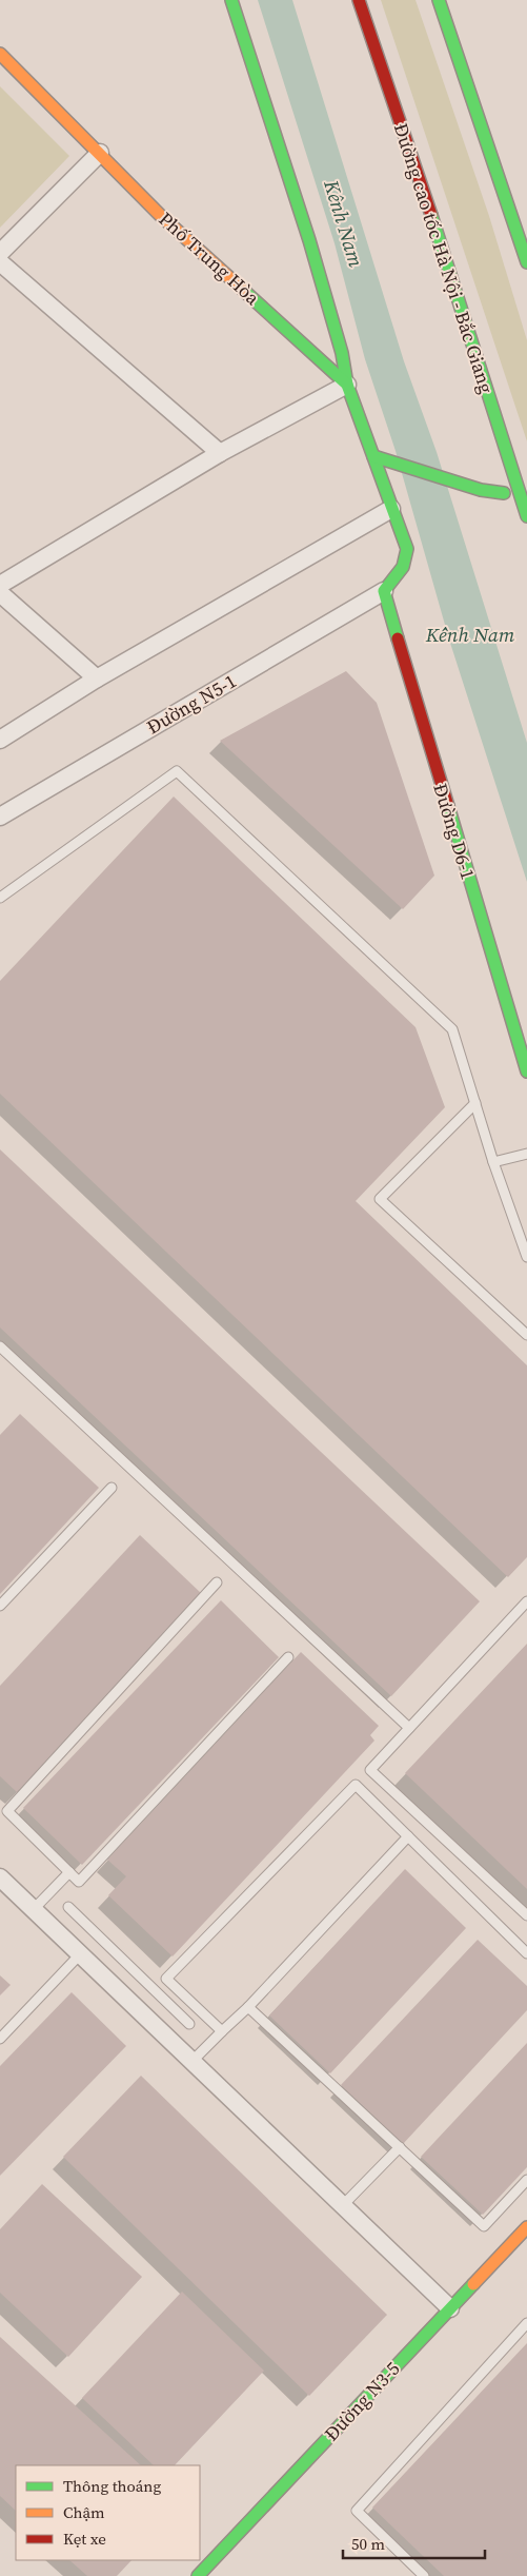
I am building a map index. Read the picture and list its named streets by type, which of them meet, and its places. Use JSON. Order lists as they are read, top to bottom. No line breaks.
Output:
{"streets":{"main road":["Phố Trung Hòa","Đường cao tốc Hà Nội - Bắc Giang","Đường D6-1","Đường N3-5"],"street":["Đường N5-1"]},"crossings":[["Phố Trung Hòa","Đường N5-1"],["Phố Trung Hòa","Đường D6-1"],["Đường N5-1","Đường D6-1"]],"water":["Kênh Nam"],"legend":["Thông thoáng","Chậm","Kẹt xe"],"scale_bar":"50 m"}
